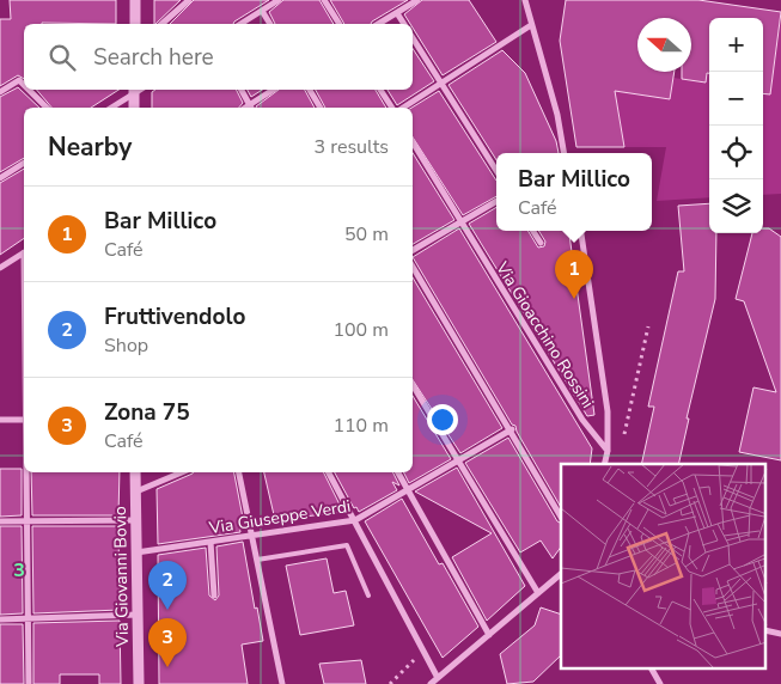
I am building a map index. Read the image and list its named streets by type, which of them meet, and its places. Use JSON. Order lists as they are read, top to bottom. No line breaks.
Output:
{"streets":{"street":["Via Gioacchino Rossini","Via Giuseppe Verdi","Via Giovanni Bovio"]},"crossings":[["Via Giuseppe Verdi","Via Giovanni Bovio"]],"north":"left","page":{"map_buttons":["+","−"],"search":"Search here","heading":["Nearby","3 results"],"popup":["Bar Millico","Café"],"list":[{"mark":"1","name":"Bar Millico","note":"Café","value":"50 m"},{"mark":"2","name":"Fruttivendolo","note":"Shop","value":"100 m"},{"mark":"3","name":"Zona 75","note":"Café","value":"110 m"}],"pins":["1","2","3"]},"grid":{"rows":["3"]}}
